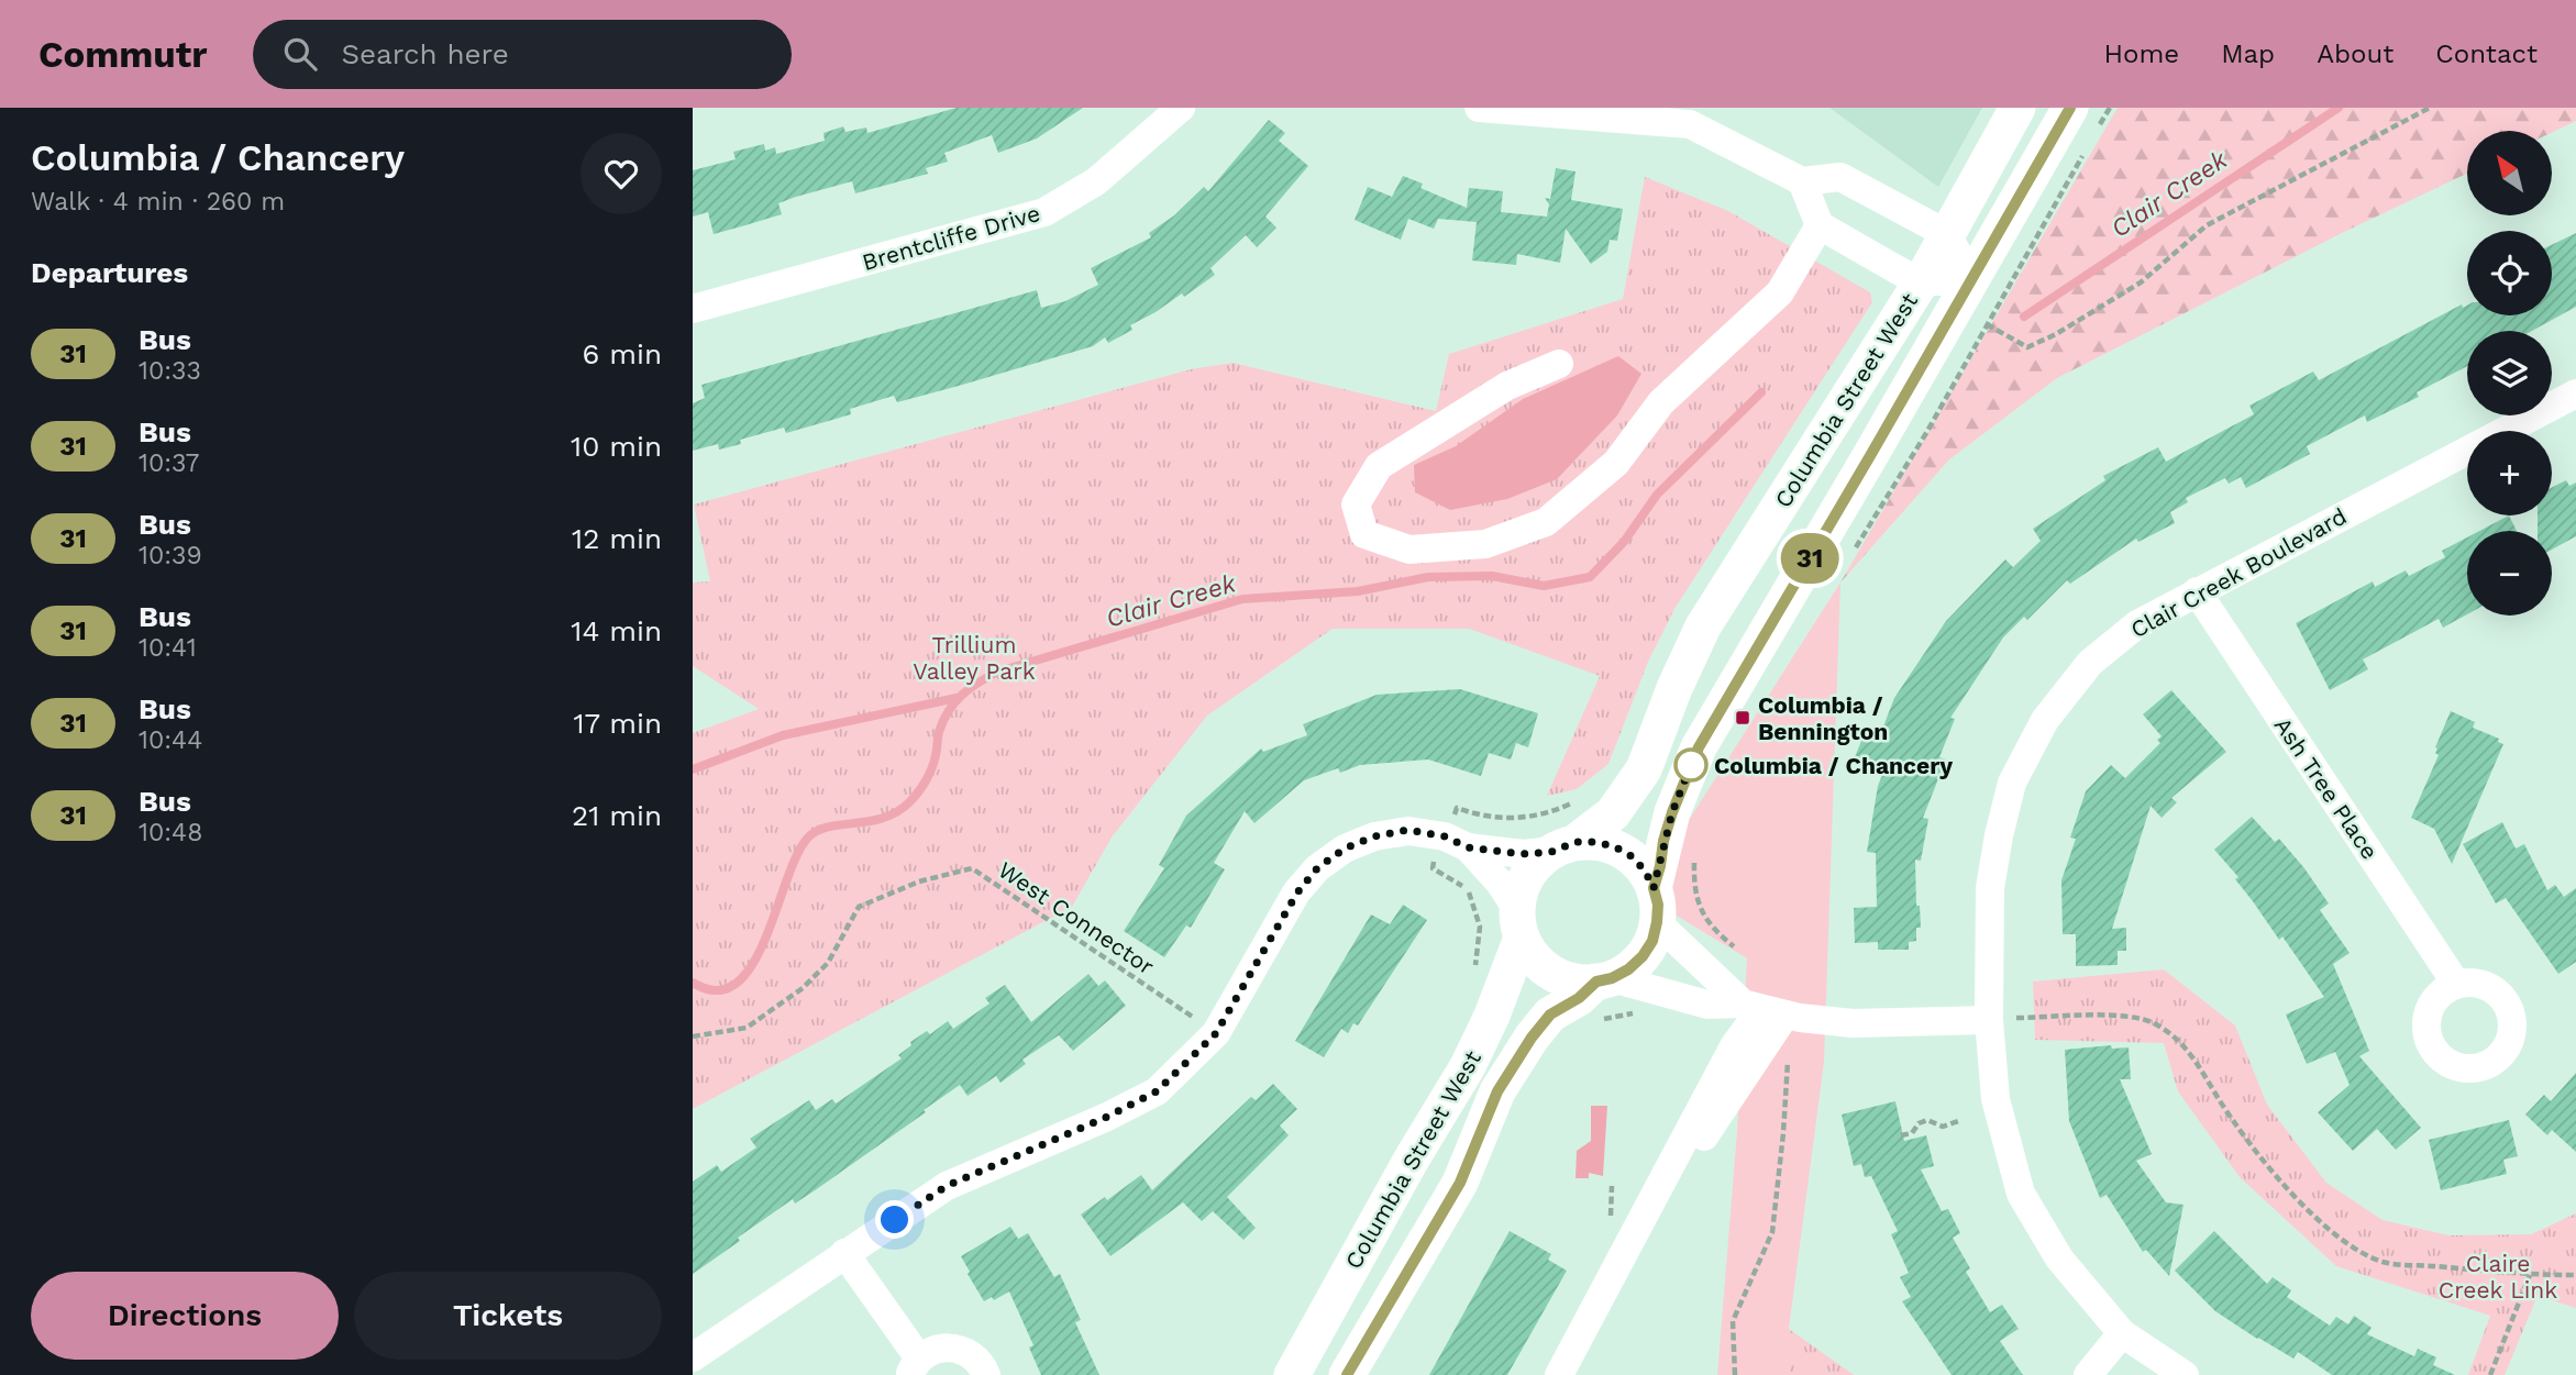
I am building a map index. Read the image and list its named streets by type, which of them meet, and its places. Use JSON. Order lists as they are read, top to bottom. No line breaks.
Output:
{"streets":{"main road":["Columbia Street West"],"street":["Brentcliffe Drive","Clair Creek Boulevard","Ash Tree Place"],"path":["West Connector"]},"crossings":[["Clair Creek Boulevard","Ash Tree Place"]],"water":["Clair Creek"],"parks":["Trillium Valley Park","Claire Creek Link"],"places":{"transit":["Columbia / Bennington"],"other":["Columbia / Chancery"]},"lines":["bus line 31"],"north":"top left","page":{"header":"Commutr","search":"Search here","nav":["Home","Map","About","Contact"],"heading":[["Columbia / Chancery","Walk · 4 min · 260 m"],"Departures"],"on_map":"31","map_buttons":["+","−"],"list":[{"mark":"31","name":"Bus","note":"10:33","value":"6 min"},{"mark":"31","name":"Bus","note":"10:37","value":"10 min"},{"mark":"31","name":"Bus","note":"10:39","value":"12 min"},{"mark":"31","name":"Bus","note":"10:41","value":"14 min"},{"mark":"31","name":"Bus","note":"10:44","value":"17 min"},{"mark":"31","name":"Bus","note":"10:48","value":"21 min"}],"buttons":["Directions","Tickets"]}}
